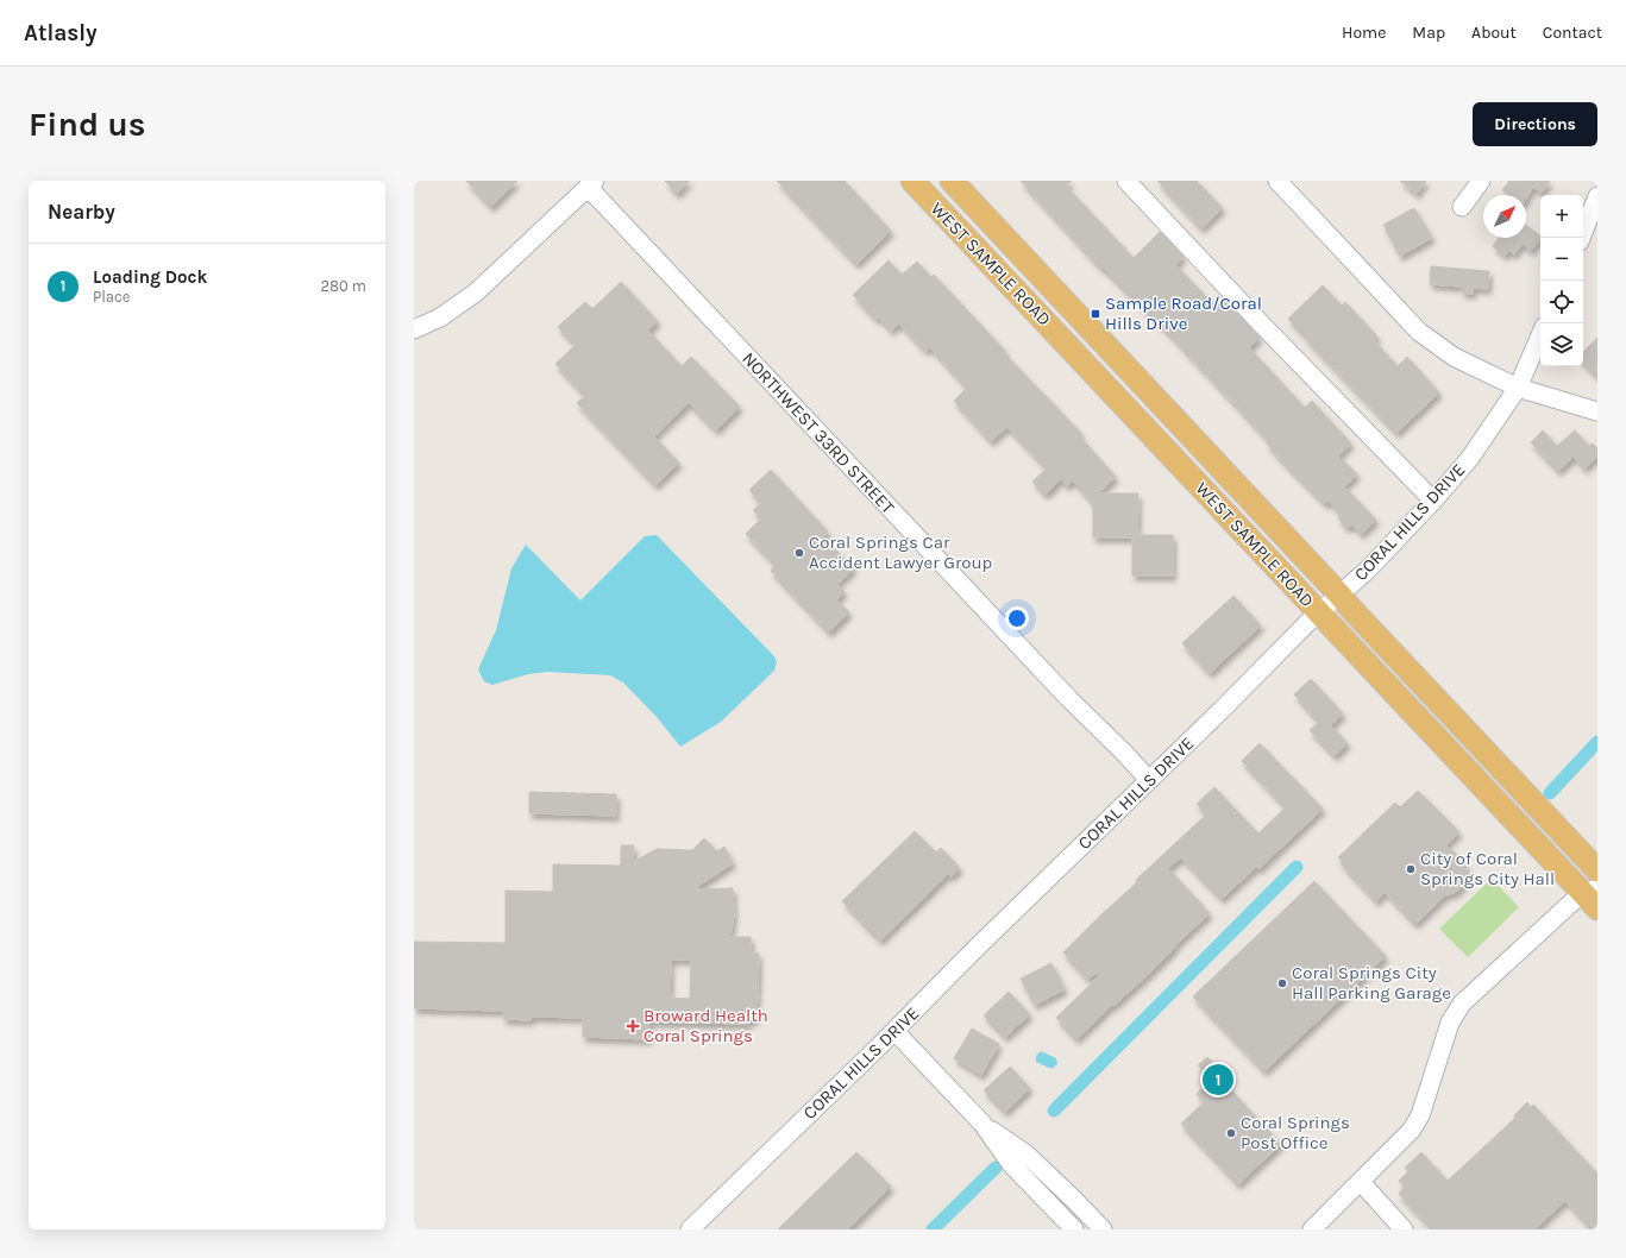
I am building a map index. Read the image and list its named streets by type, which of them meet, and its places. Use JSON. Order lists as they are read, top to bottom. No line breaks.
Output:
{"streets":{"main road":["WEST SAMPLE ROAD"],"street":["NORTHWEST 33RD STREET","CORAL HILLS DRIVE"]},"crossings":[["WEST SAMPLE ROAD","CORAL HILLS DRIVE"],["NORTHWEST 33RD STREET","CORAL HILLS DRIVE"]],"places":{"transit":["Sample Road/Coral Hills Drive"],"other":["Coral Springs Car Accident Lawyer Group","City of Coral Springs City Hall","Coral Springs City Hall Parking Garage","Coral Springs Post Office"],"health":["Broward Health Coral Springs"]},"north":"top right","page":{"header":"Atlasly","nav":["Home","Map","About","Contact"],"buttons":"Directions","title":"Find us","heading":"Nearby","map_buttons":["+","−"],"list":[{"mark":"1","name":"Loading Dock","note":"Place","value":"280 m"}],"pins":"1"}}
